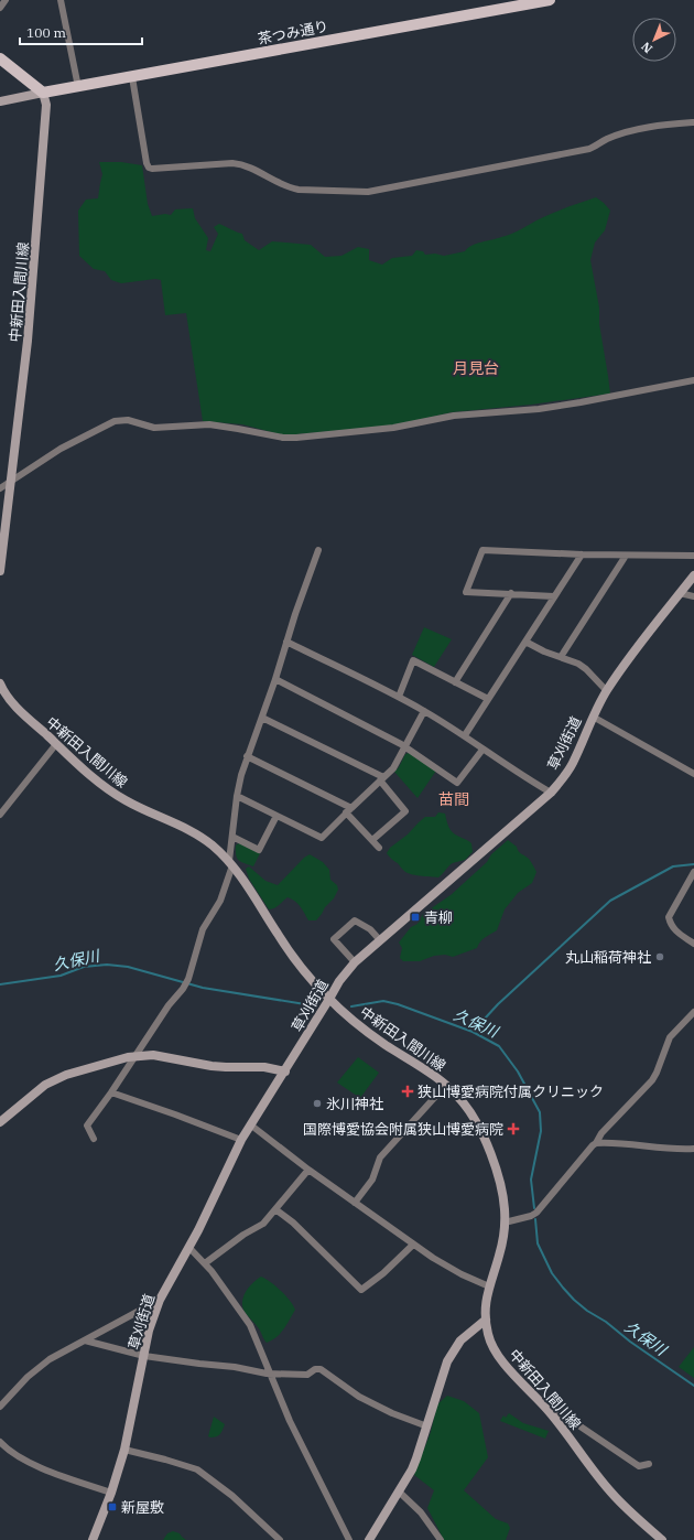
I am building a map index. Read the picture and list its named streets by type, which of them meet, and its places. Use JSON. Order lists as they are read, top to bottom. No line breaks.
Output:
{"streets":{"main road":["茶つみ通り"],"street":["中新田入間川線","草刈街道"]},"crossings":[["茶つみ通り","中新田入間川線"],["中新田入間川線","草刈街道"]],"districts":["月見台","苗間"],"water":["久保川"],"places":{"transit":["青柳","新屋敷"],"other":["丸山稲荷神社","氷川神社"],"health":["狭山博愛病院付属クリニック","国際博愛協会附属狭山博愛病院"]},"scale_bar":"100 m","north":"bottom left"}
